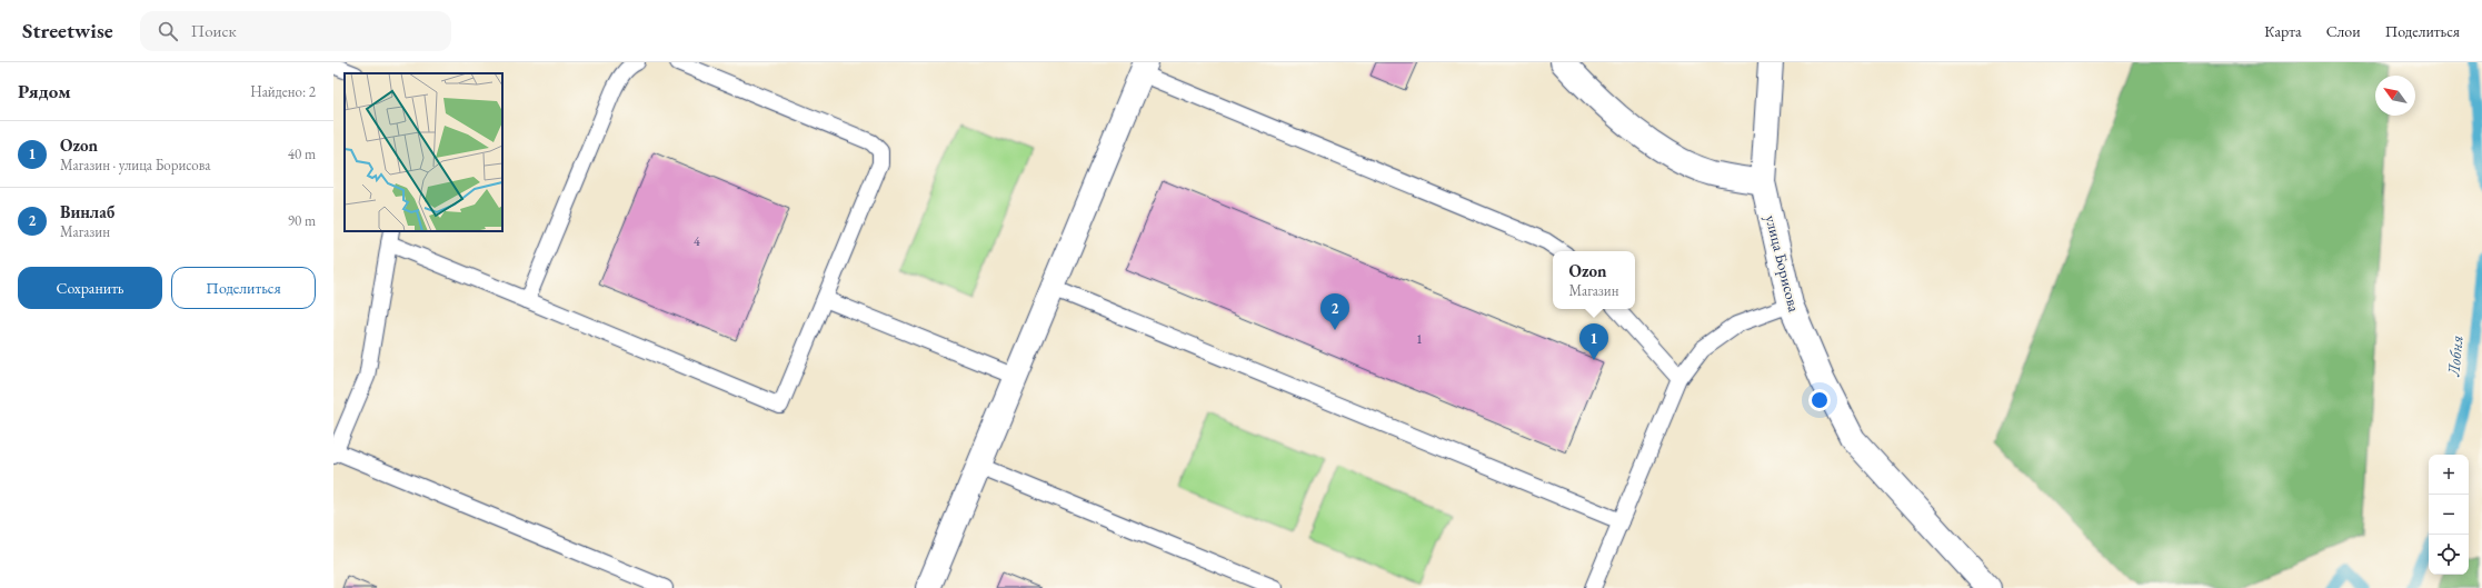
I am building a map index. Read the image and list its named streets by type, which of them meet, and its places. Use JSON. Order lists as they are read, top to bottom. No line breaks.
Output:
{"streets":{"street":["улица Борисова"]},"water":["Лобня"],"house_numbers":["4","1"],"north":"top left","page":{"header":"Streetwise","search":"Поиск","nav":["Карта","Слои","Поделиться"],"heading":["Рядом","Найдено: 2"],"list":[{"mark":"1","name":"Ozon","note":"Магазин · улица Борисова","value":"40 m"},{"mark":"2","name":"Винлаб","note":"Магазин","value":"90 m"}],"popup":["Ozon","Магазин"],"buttons":["Сохранить","Поделиться"],"pins":["2","1"],"map_buttons":["+","−"]}}
